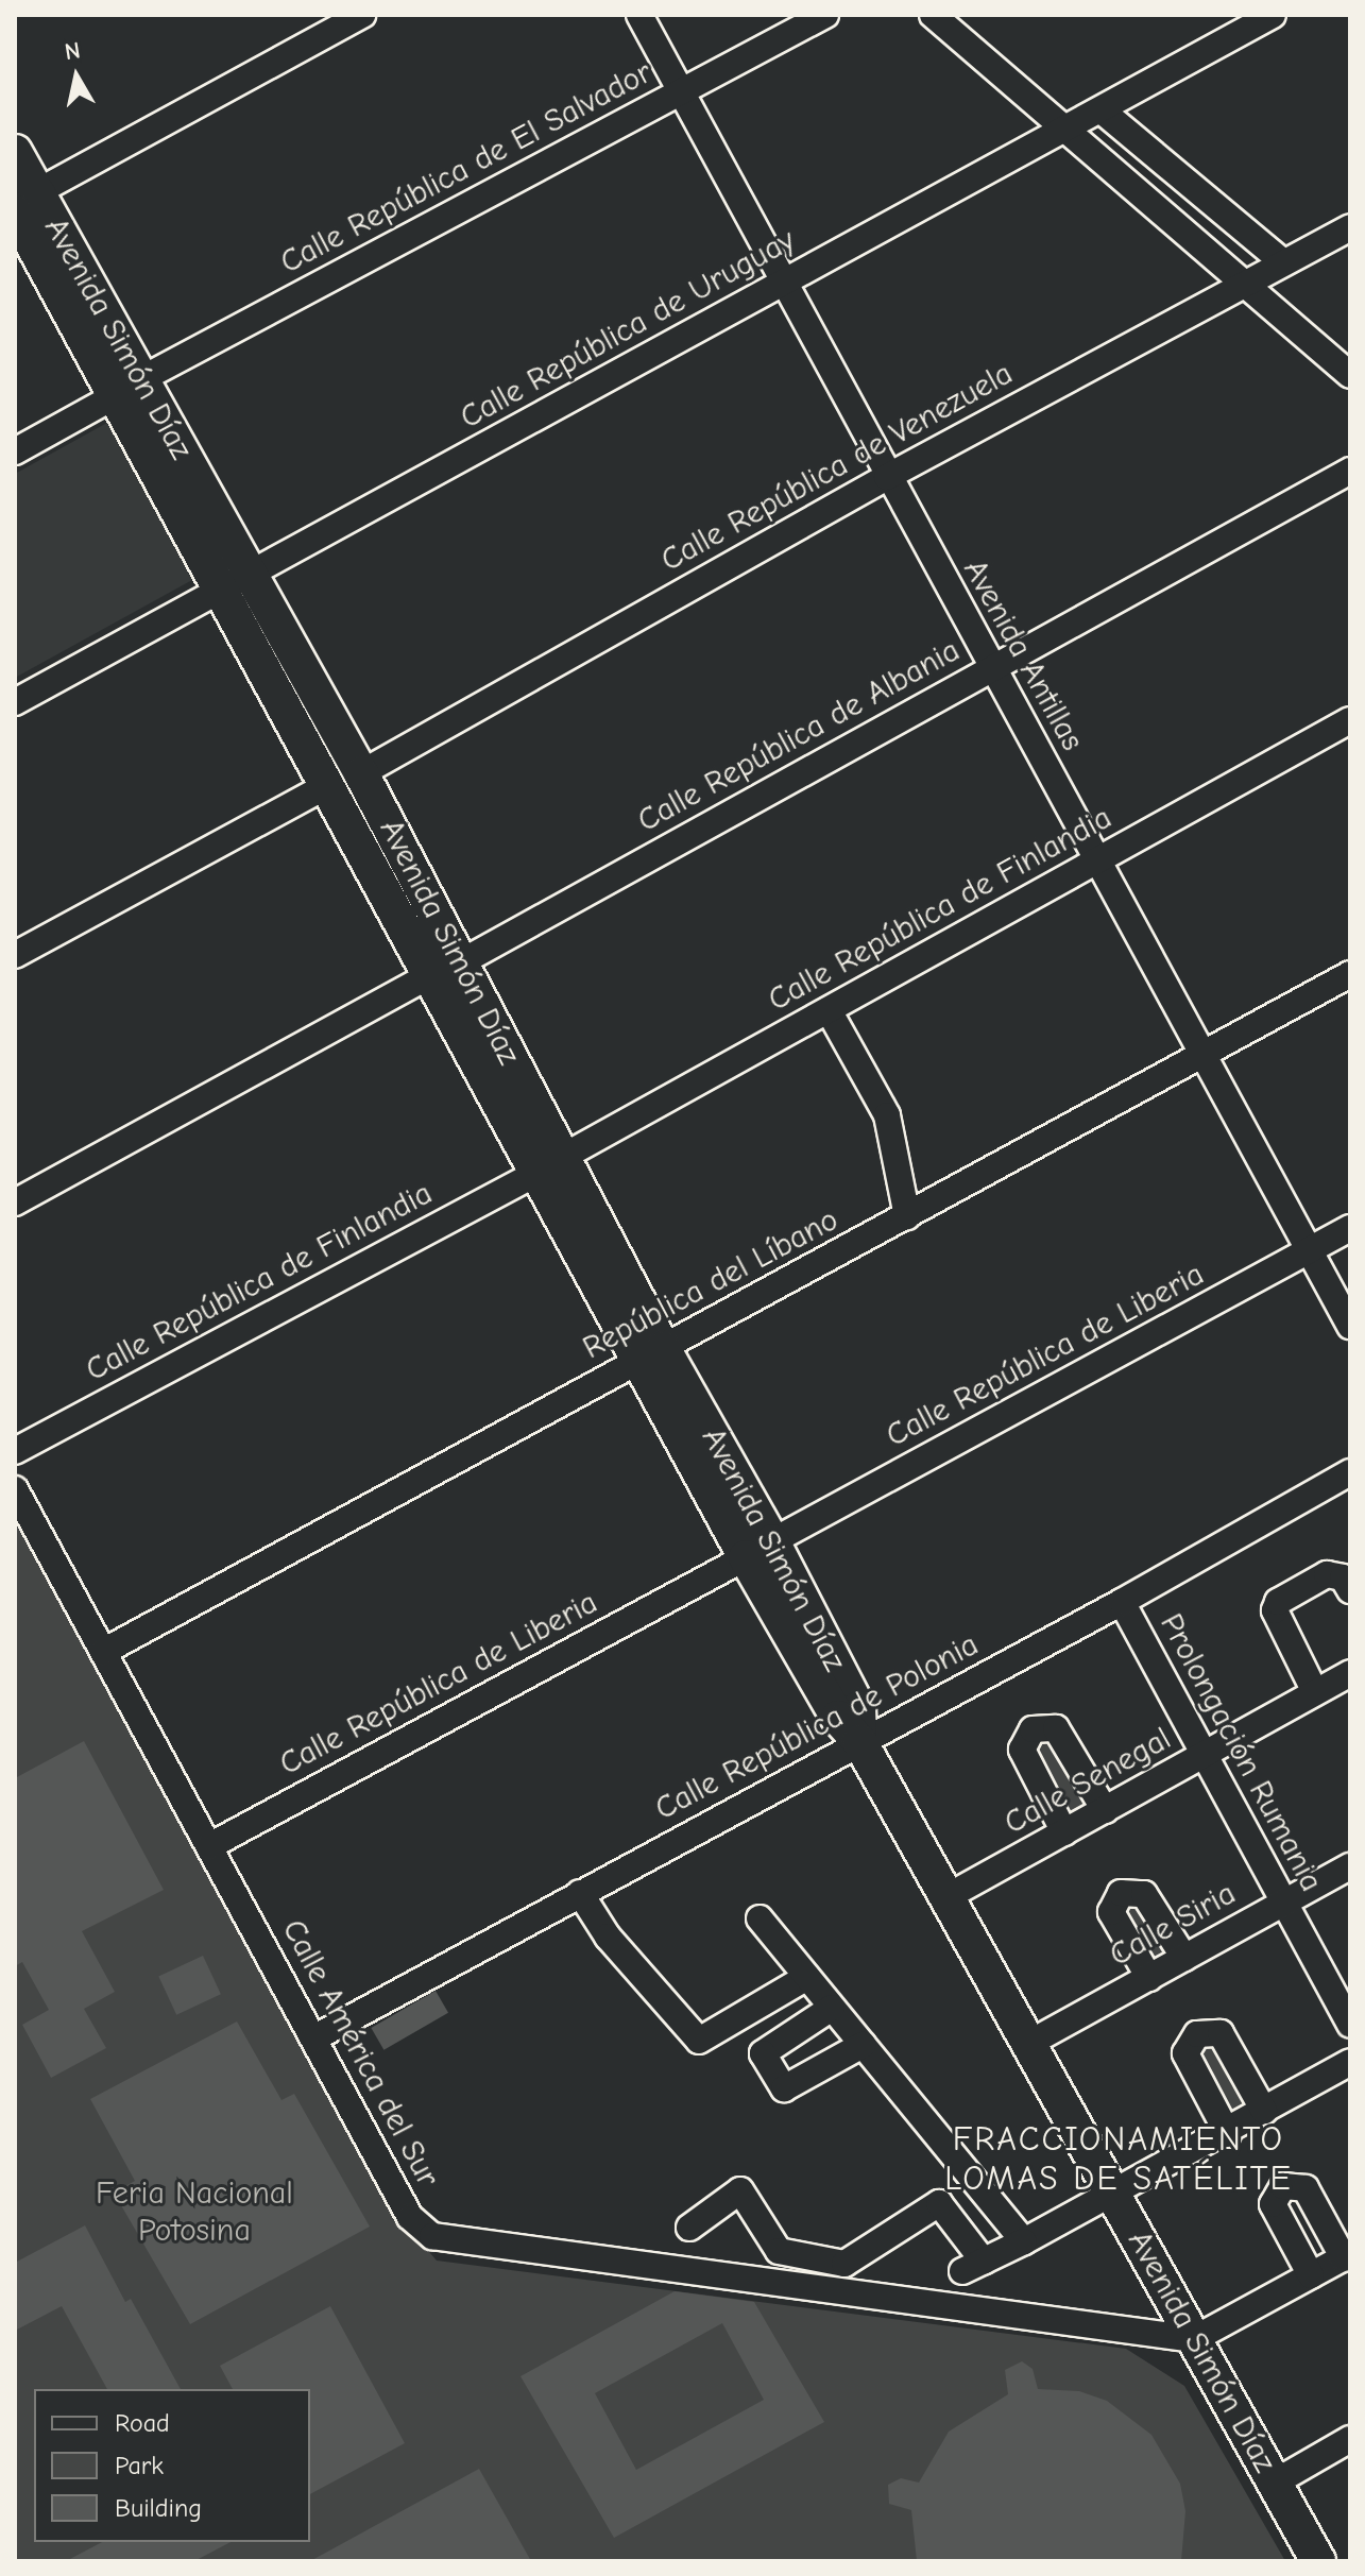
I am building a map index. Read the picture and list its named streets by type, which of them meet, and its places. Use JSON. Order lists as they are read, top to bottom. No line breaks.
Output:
{"streets":{"main road":["Avenida Simón Díaz"],"street":["Calle República de El Salvador","Calle República de Uruguay","Calle República de Venezuela","Avenida Antillas","Calle República de Albania","Calle República de Finlandia","República del Líbano","Calle República de Liberia","Calle República de Polonia","Prolongación Rumania","Calle Senegal","Calle Siria","Calle América del Sur"]},"crossings":[["Calle República de El Salvador","Avenida Simón Díaz"],["Calle República de El Salvador","Avenida Antillas"],["Calle República de Uruguay","Avenida Simón Díaz"],["Calle República de Uruguay","Avenida Antillas"],["Avenida Simón Díaz","Calle República de Venezuela"],["Avenida Simón Díaz","Calle República de Albania"],["Avenida Simón Díaz","Calle República de Finlandia"],["Avenida Simón Díaz","República del Líbano"],["Avenida Simón Díaz","Calle República de Liberia"],["Avenida Simón Díaz","Calle República de Polonia"],["Avenida Simón Díaz","Calle Senegal"],["Avenida Simón Díaz","Calle Siria"],["Avenida Simón Díaz","Calle América del Sur"],["Calle República de Venezuela","Avenida Antillas"],["Avenida Antillas","Calle República de Albania"],["Avenida Antillas","Calle República de Finlandia"],["Avenida Antillas","República del Líbano"],["Avenida Antillas","Calle República de Liberia"],["República del Líbano","Calle América del Sur"],["Calle República de Liberia","Calle América del Sur"],["Calle República de Polonia","Prolongación Rumania"],["Calle República de Polonia","Calle América del Sur"],["Prolongación Rumania","Calle Senegal"],["Prolongación Rumania","Calle Siria"]],"districts":["FRACCIONAMIENTO LOMAS DE SATÉLITE"],"parks":["Feria Nacional Potosina"],"legend":["Road","Park","Building"],"north":"top"}
